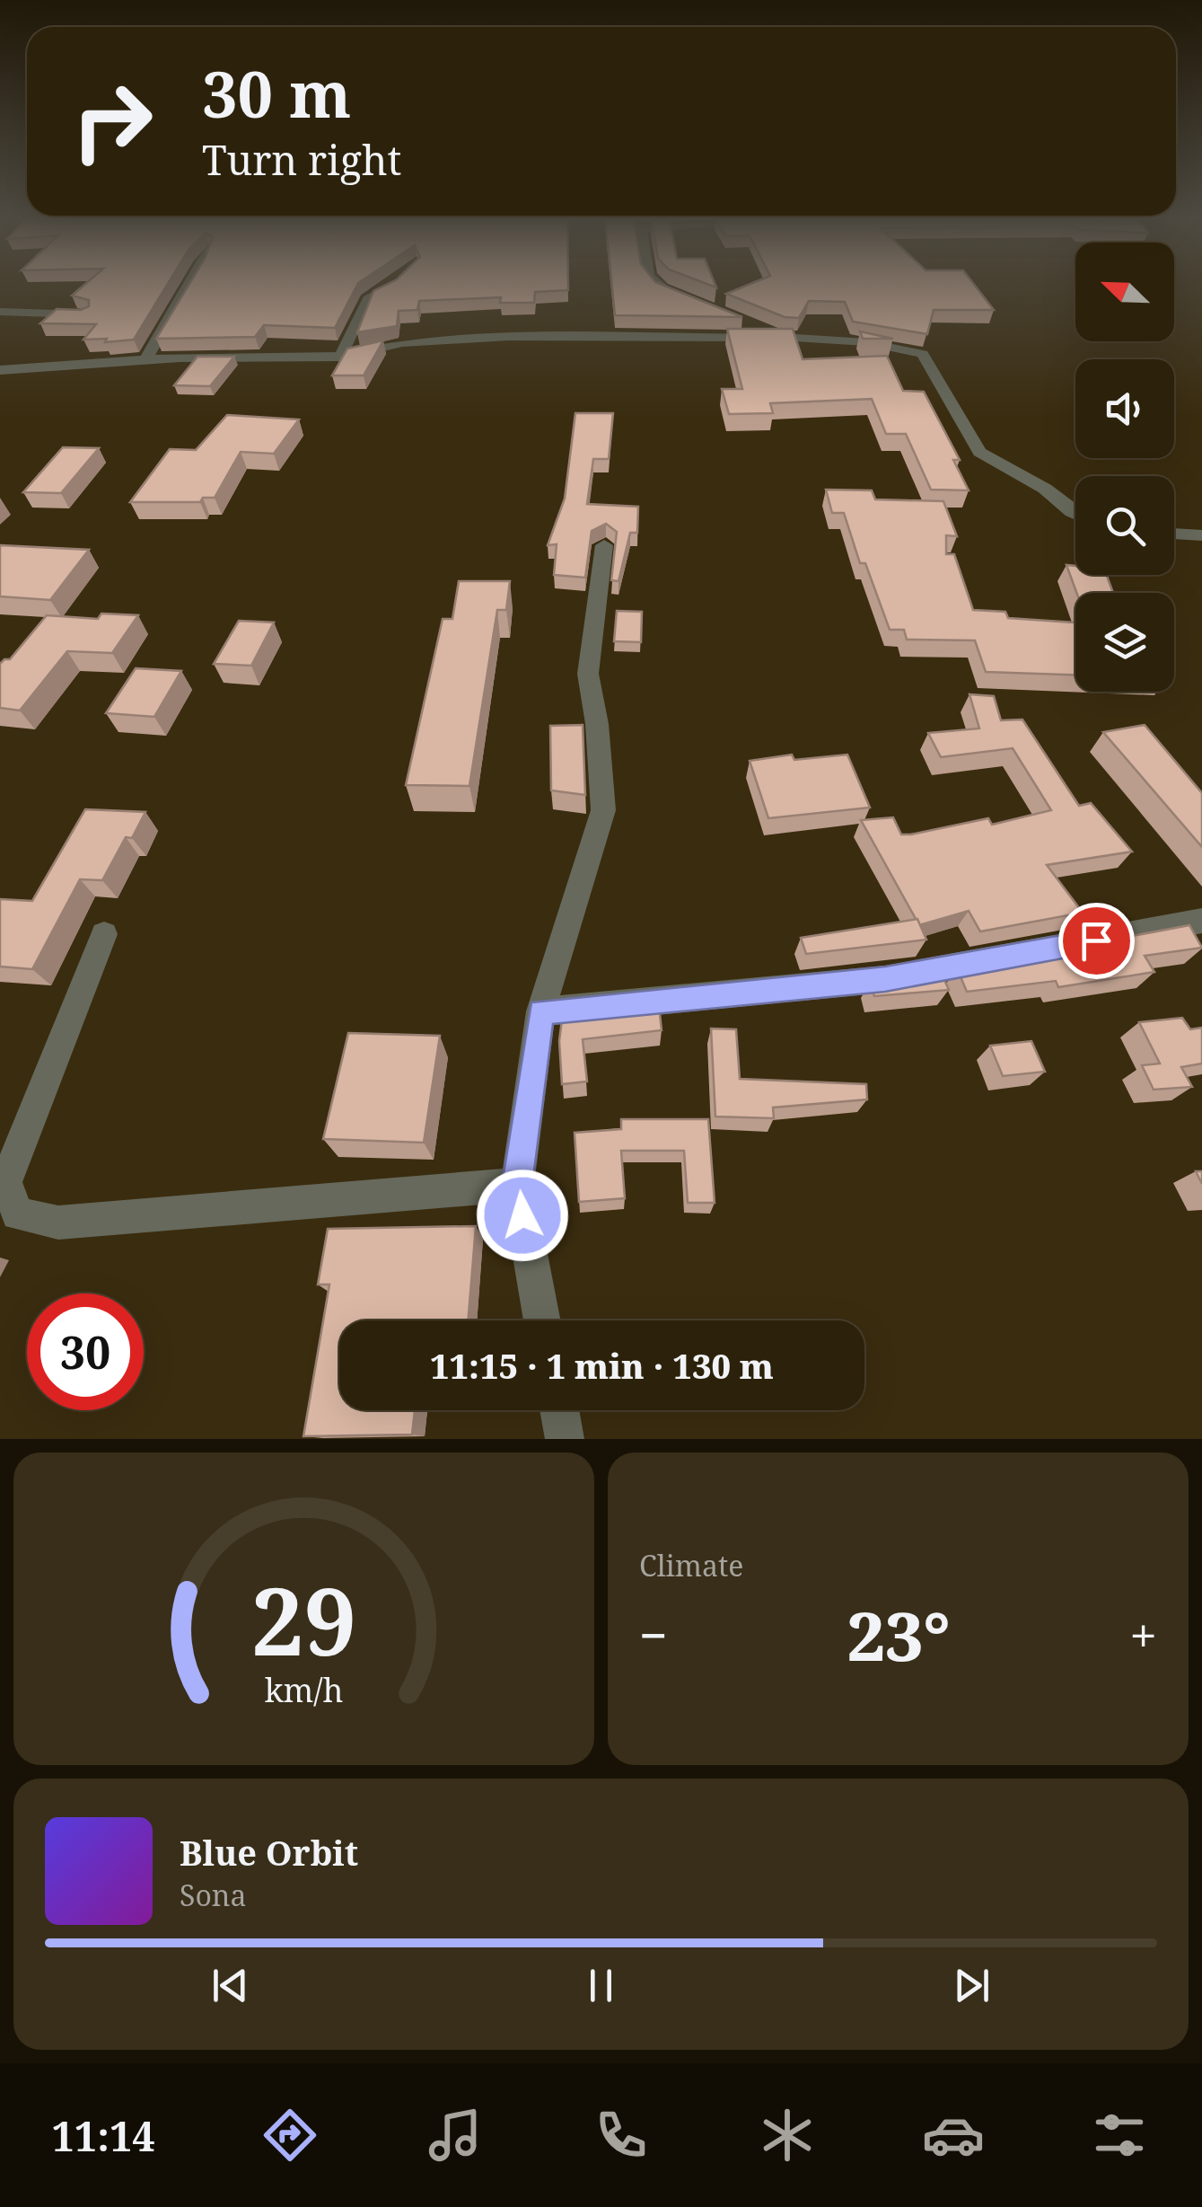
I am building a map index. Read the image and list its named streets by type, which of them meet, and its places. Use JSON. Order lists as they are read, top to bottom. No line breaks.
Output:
{"north":"top left","page":{"turn":["30 m","Turn right"],"limit":"30","trip":"11:15 · 1 min · 130 m","tile":"Climate","heat":["−","23°","+"],"song":["Blue Orbit","Sona"],"tabs":"11:14","gauge":["29","km/h"]}}
